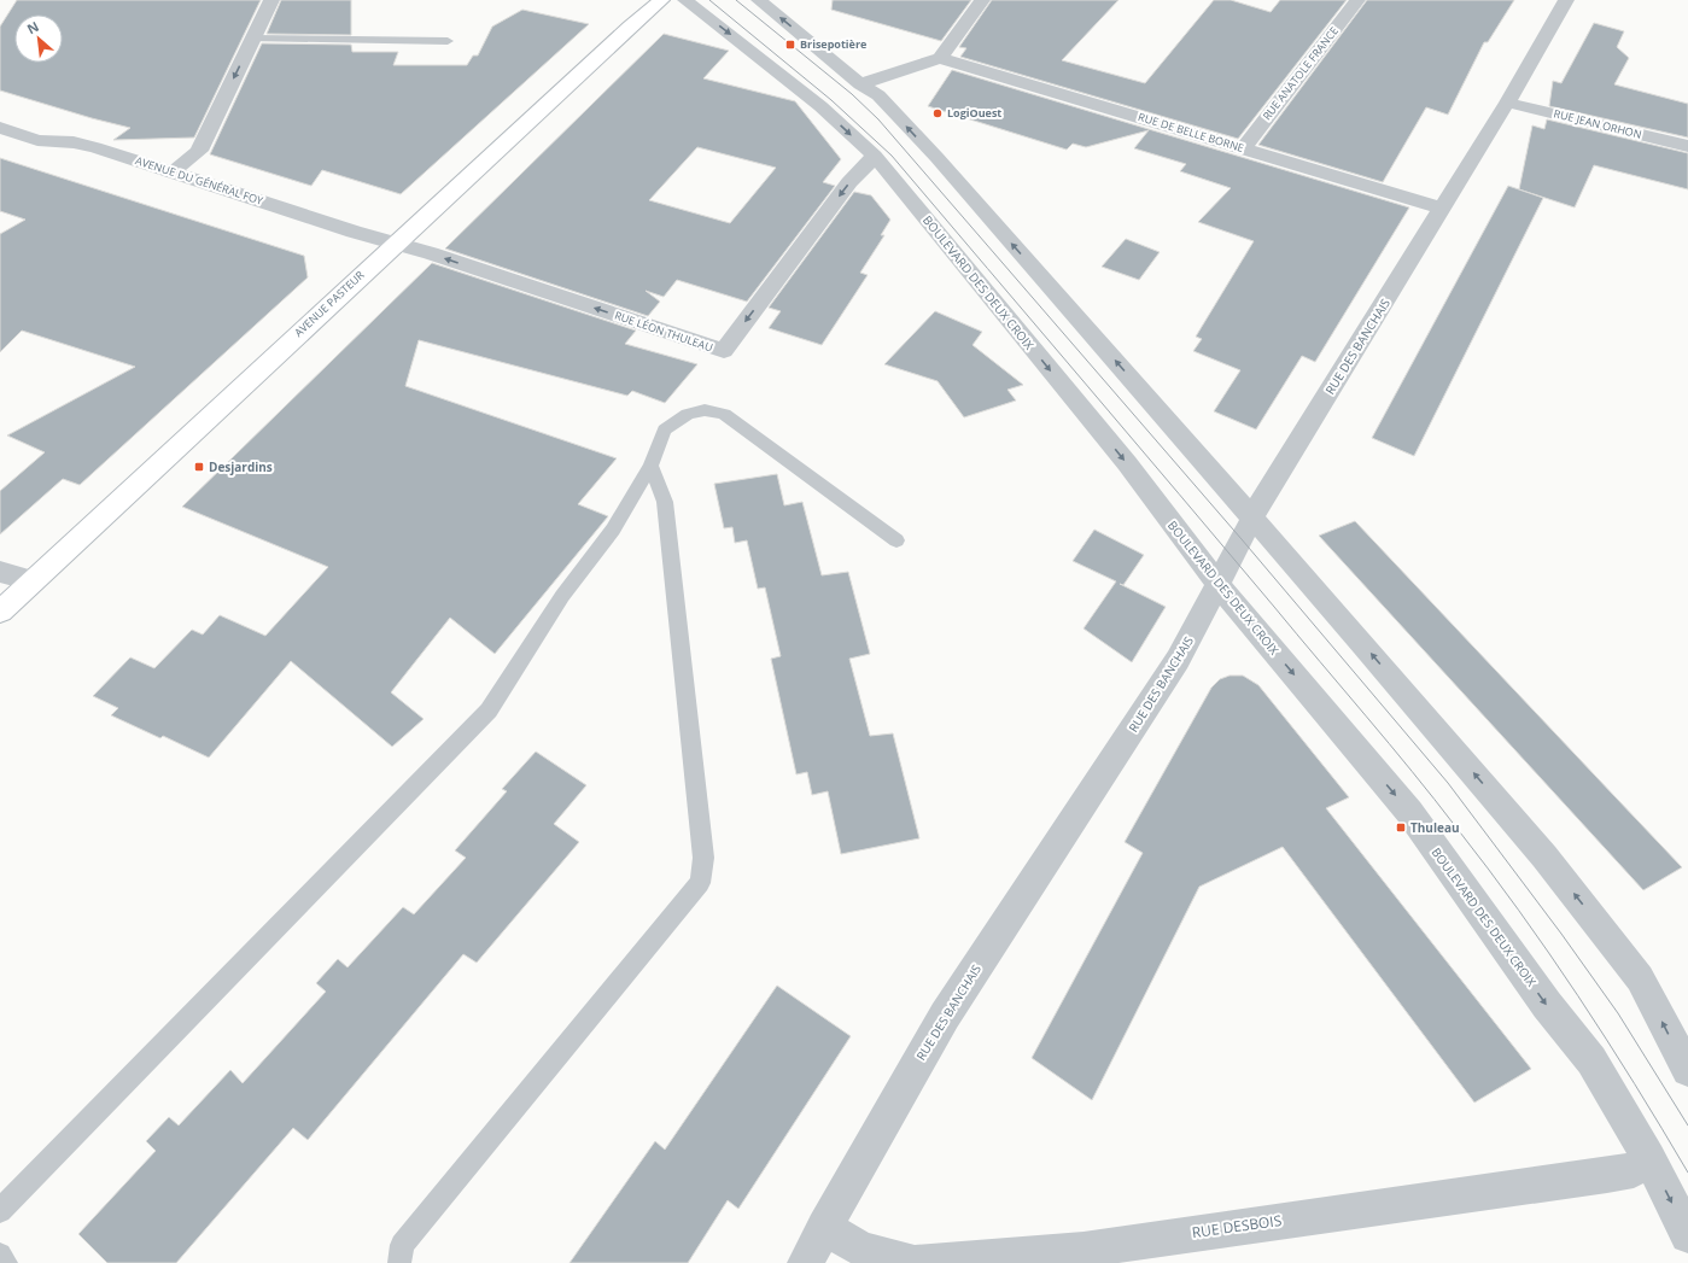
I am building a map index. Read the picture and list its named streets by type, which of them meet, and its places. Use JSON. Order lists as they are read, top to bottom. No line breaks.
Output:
{"streets":{"main road":["AVENUE PASTEUR"],"street":["RUE ANATOLE FRANCE","RUE JEAN ORHON","RUE DE BELLE BORNE","AVENUE DU GÉNÉRAL FOY","BOULEVARD DES DEUX CROIX","RUE LÉON THULEAU","RUE DES BANCHAIS","RUE DESBOIS"]},"crossings":[["RUE ANATOLE FRANCE","RUE DE BELLE BORNE"],["RUE JEAN ORHON","RUE DES BANCHAIS"],["RUE DE BELLE BORNE","RUE DES BANCHAIS"],["AVENUE DU GÉNÉRAL FOY","AVENUE PASTEUR"],["AVENUE DU GÉNÉRAL FOY","RUE LÉON THULEAU"],["BOULEVARD DES DEUX CROIX","RUE LÉON THULEAU"],["BOULEVARD DES DEUX CROIX","RUE DES BANCHAIS"],["BOULEVARD DES DEUX CROIX","RUE DESBOIS"],["AVENUE PASTEUR","RUE LÉON THULEAU"],["RUE DES BANCHAIS","RUE DESBOIS"]],"one_way":["RUE LÉON THULEAU"],"places":{"transit":["Brisepotière","Desjardins","Thuleau"],"other":["LogiOuest"]},"north":"top left"}
